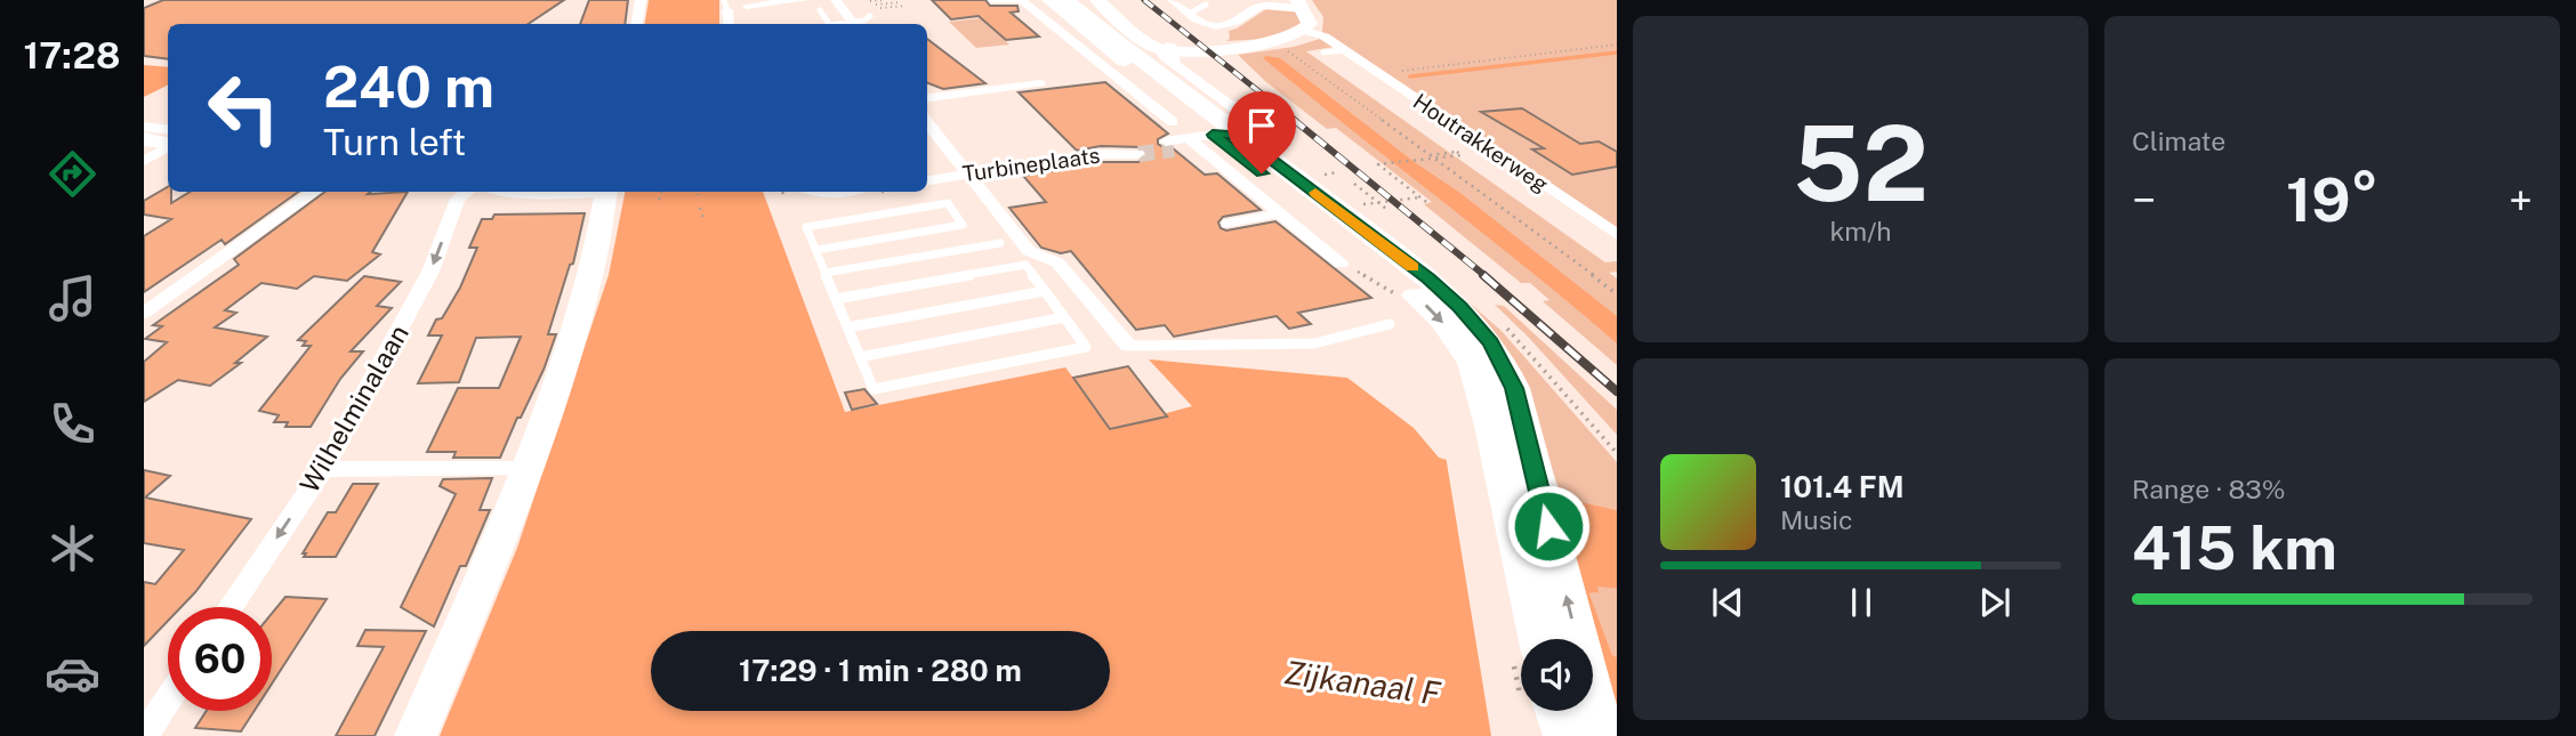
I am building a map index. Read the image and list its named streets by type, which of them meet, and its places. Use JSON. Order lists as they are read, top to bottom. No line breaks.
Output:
{"streets":{"street":["Houtrakkerweg","Turbineplaats","Wilhelminalaan"]},"water":["Zijkanaal F"],"page":{"tabs":"17:28","tile":[["52","km/h"],"Climate",["Range · 83%","415 km"]],"turn":["240 m","Turn left"],"heat":["−","19°","+"],"song":["101.4 FM","Music"],"limit":"60","trip":"17:29 · 1 min · 280 m"}}
